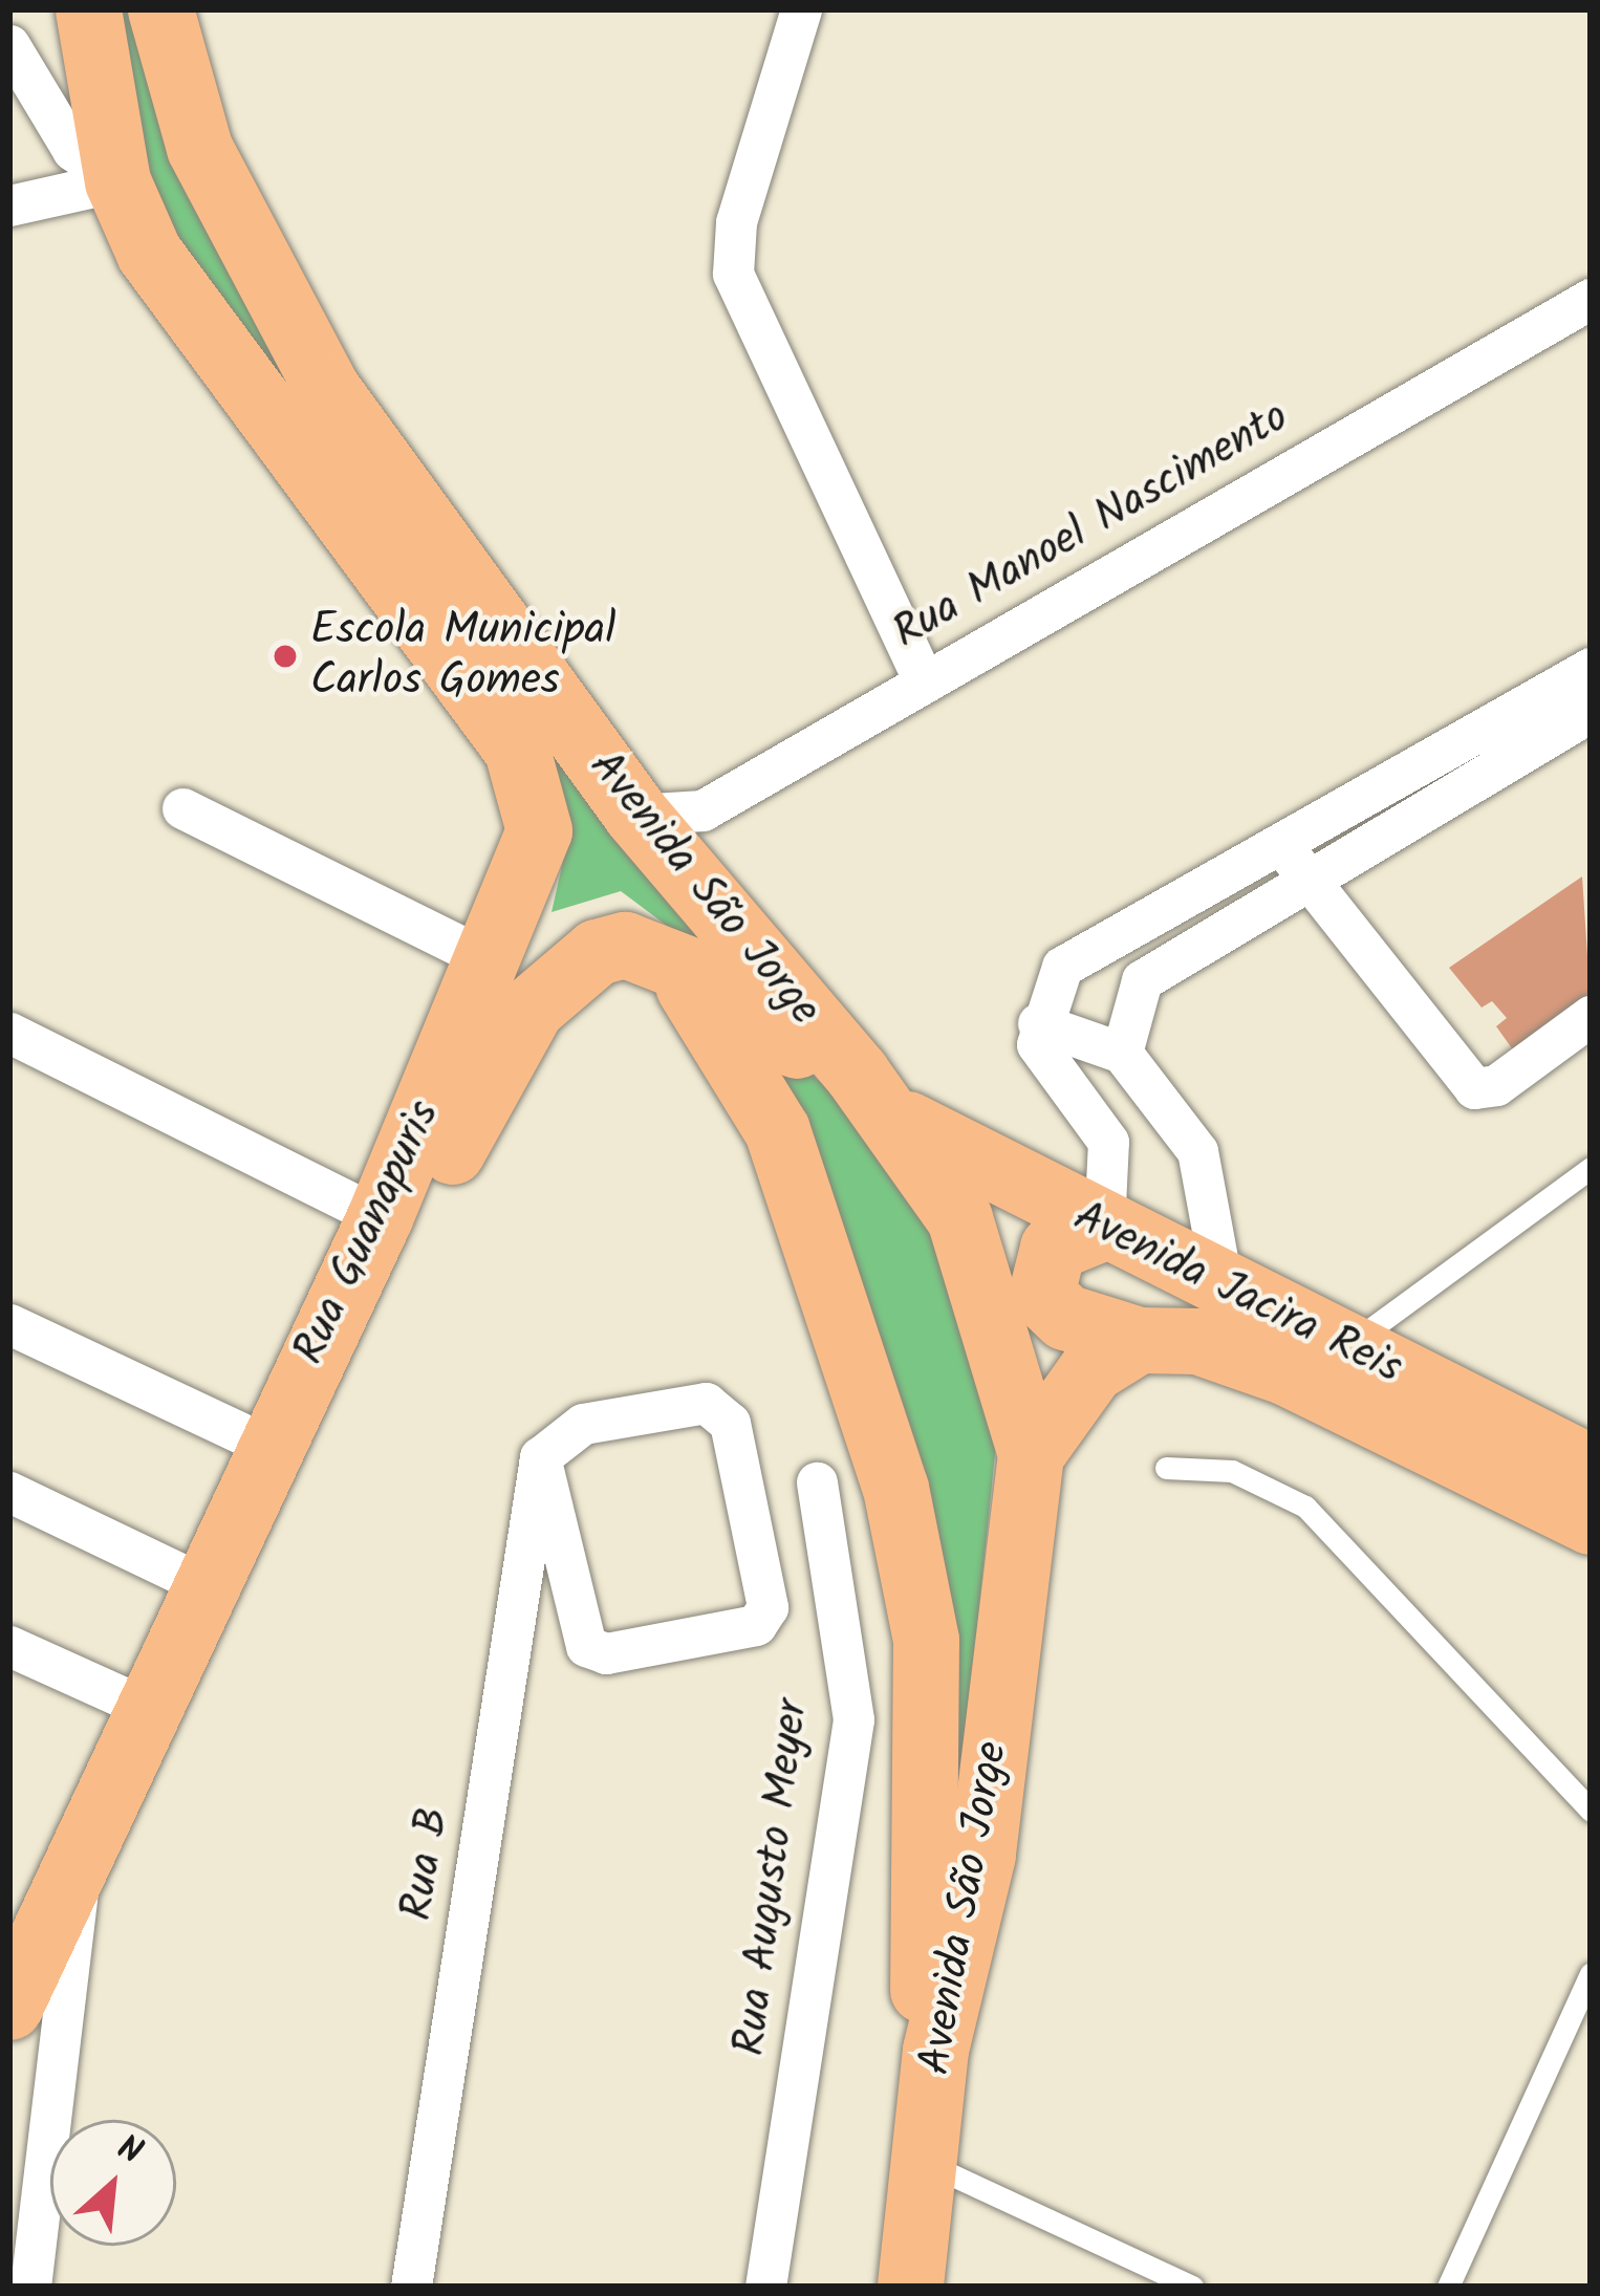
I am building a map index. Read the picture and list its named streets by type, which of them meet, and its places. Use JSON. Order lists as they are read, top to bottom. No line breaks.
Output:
{"streets":{"main road":["Avenida São Jorge","Rua Guanapuris","Avenida Jacira Reis"],"street":["Rua Manoel Nascimento","Rua B","Rua Augusto Meyer"]},"crossings":[["Rua Manoel Nascimento","Avenida São Jorge"],["Avenida São Jorge","Rua Guanapuris"],["Avenida São Jorge","Avenida Jacira Reis"]],"places":["Escola Municipal Carlos Gomes"],"north":"top right"}
